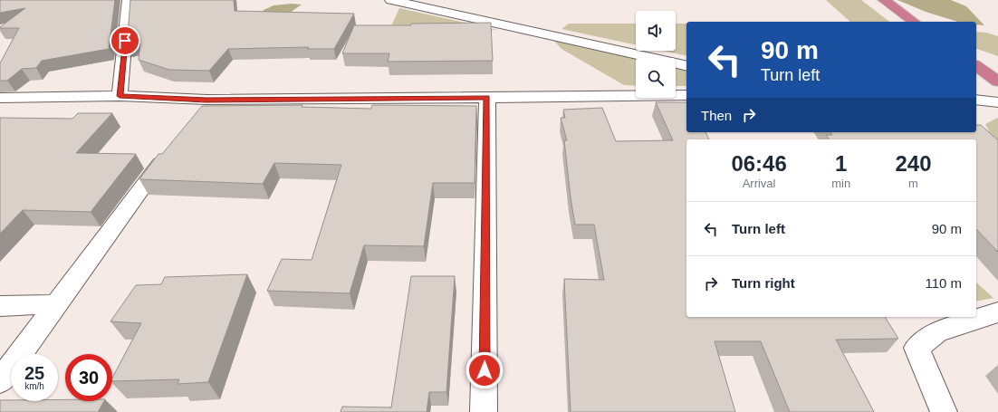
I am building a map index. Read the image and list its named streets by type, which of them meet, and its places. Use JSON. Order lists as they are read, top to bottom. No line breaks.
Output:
{"page":{"turn":["90 m","Turn left"],"then":"Then","eta":["06:46","Arrival","1","min","240","m"],"list":[{"name":"Turn left","value":"90 m"},{"name":"Turn right","value":"110 m"}],"speed":"25 km/h","limit":"30"}}
